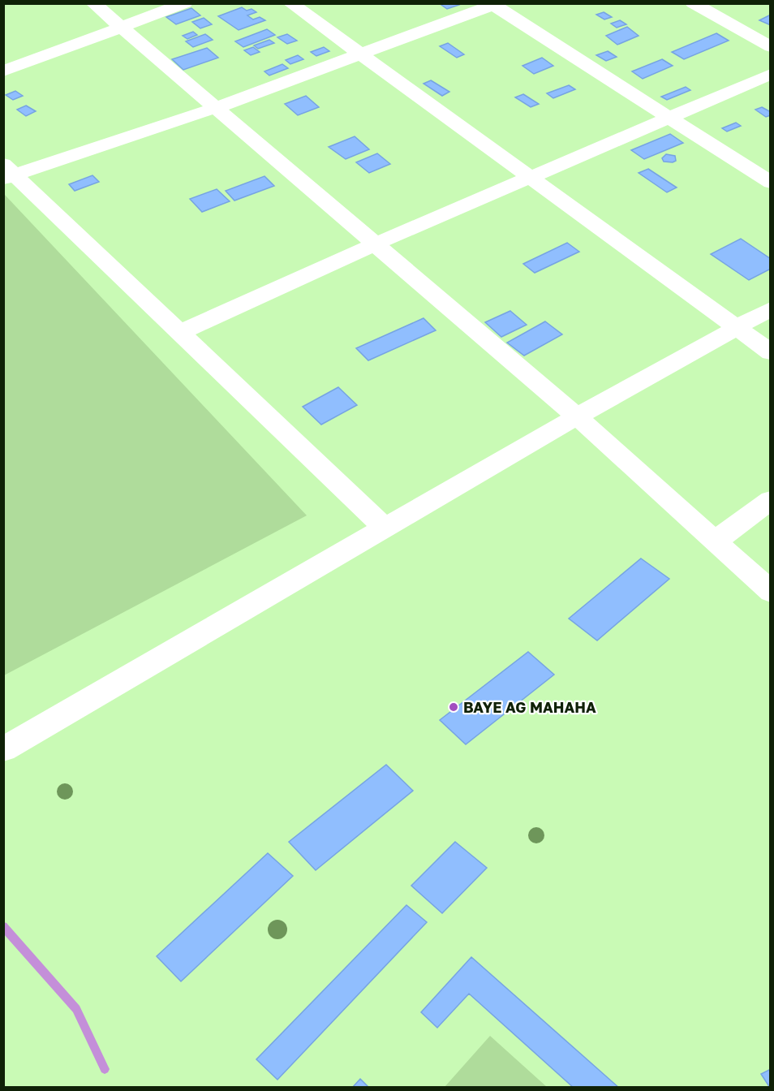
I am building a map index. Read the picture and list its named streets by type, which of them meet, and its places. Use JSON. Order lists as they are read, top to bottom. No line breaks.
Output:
{"places":["BAYE AG MAHAHA"]}
